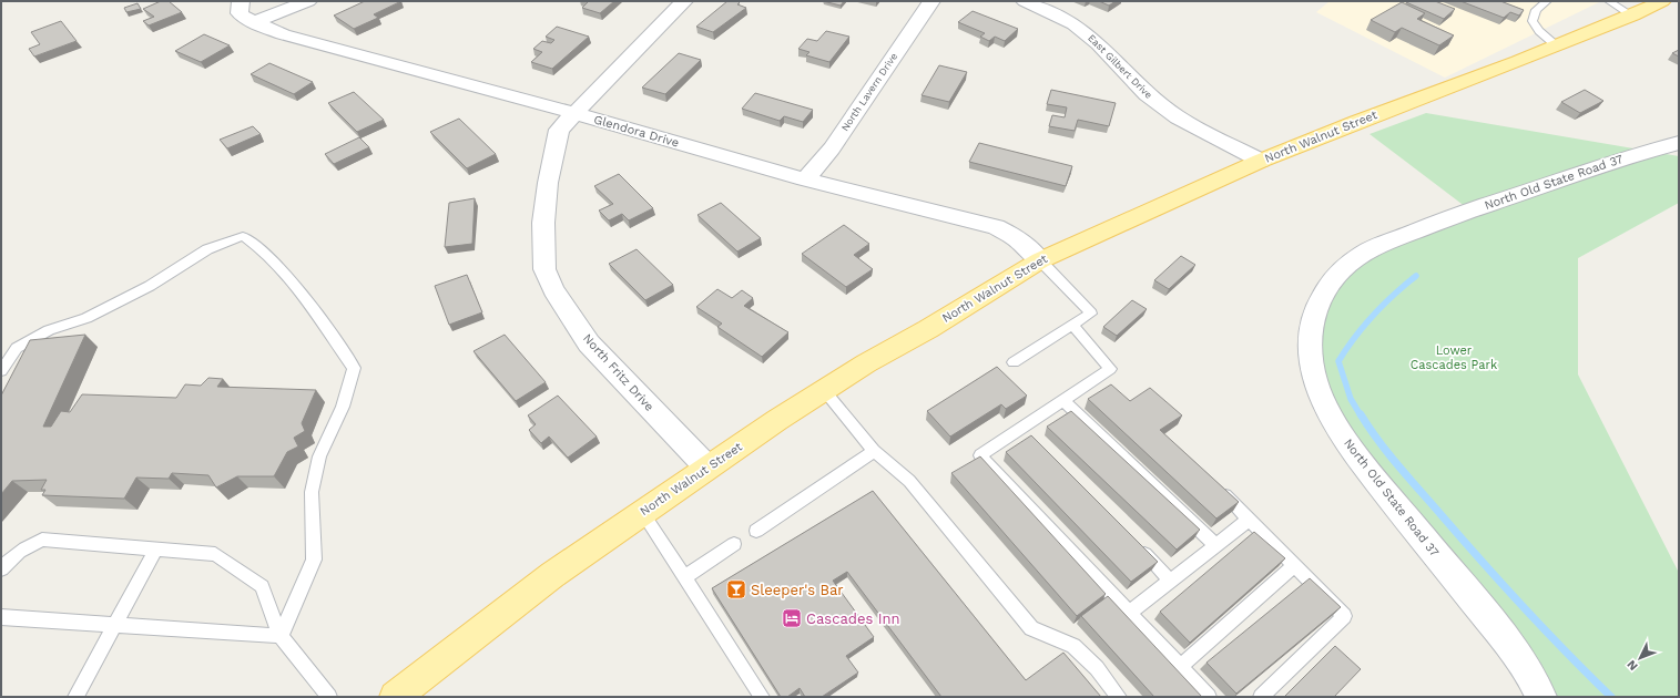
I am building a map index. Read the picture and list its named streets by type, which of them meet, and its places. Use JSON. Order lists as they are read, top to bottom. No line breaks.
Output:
{"streets":{"main road":["North Walnut Street"],"street":["East Gilbert Drive","North Lavern Drive","Glendora Drive","North Old State Road 37","North Fritz Drive"]},"crossings":[["East Gilbert Drive","North Walnut Street"],["North Lavern Drive","Glendora Drive"],["Glendora Drive","North Walnut Street"],["Glendora Drive","North Fritz Drive"],["North Walnut Street","North Fritz Drive"]],"parks":["Lower Cascades Park"],"places":{"bar":["Sleeper's Bar"],"hotel":["Cascades Inn"]},"north":"bottom left"}
